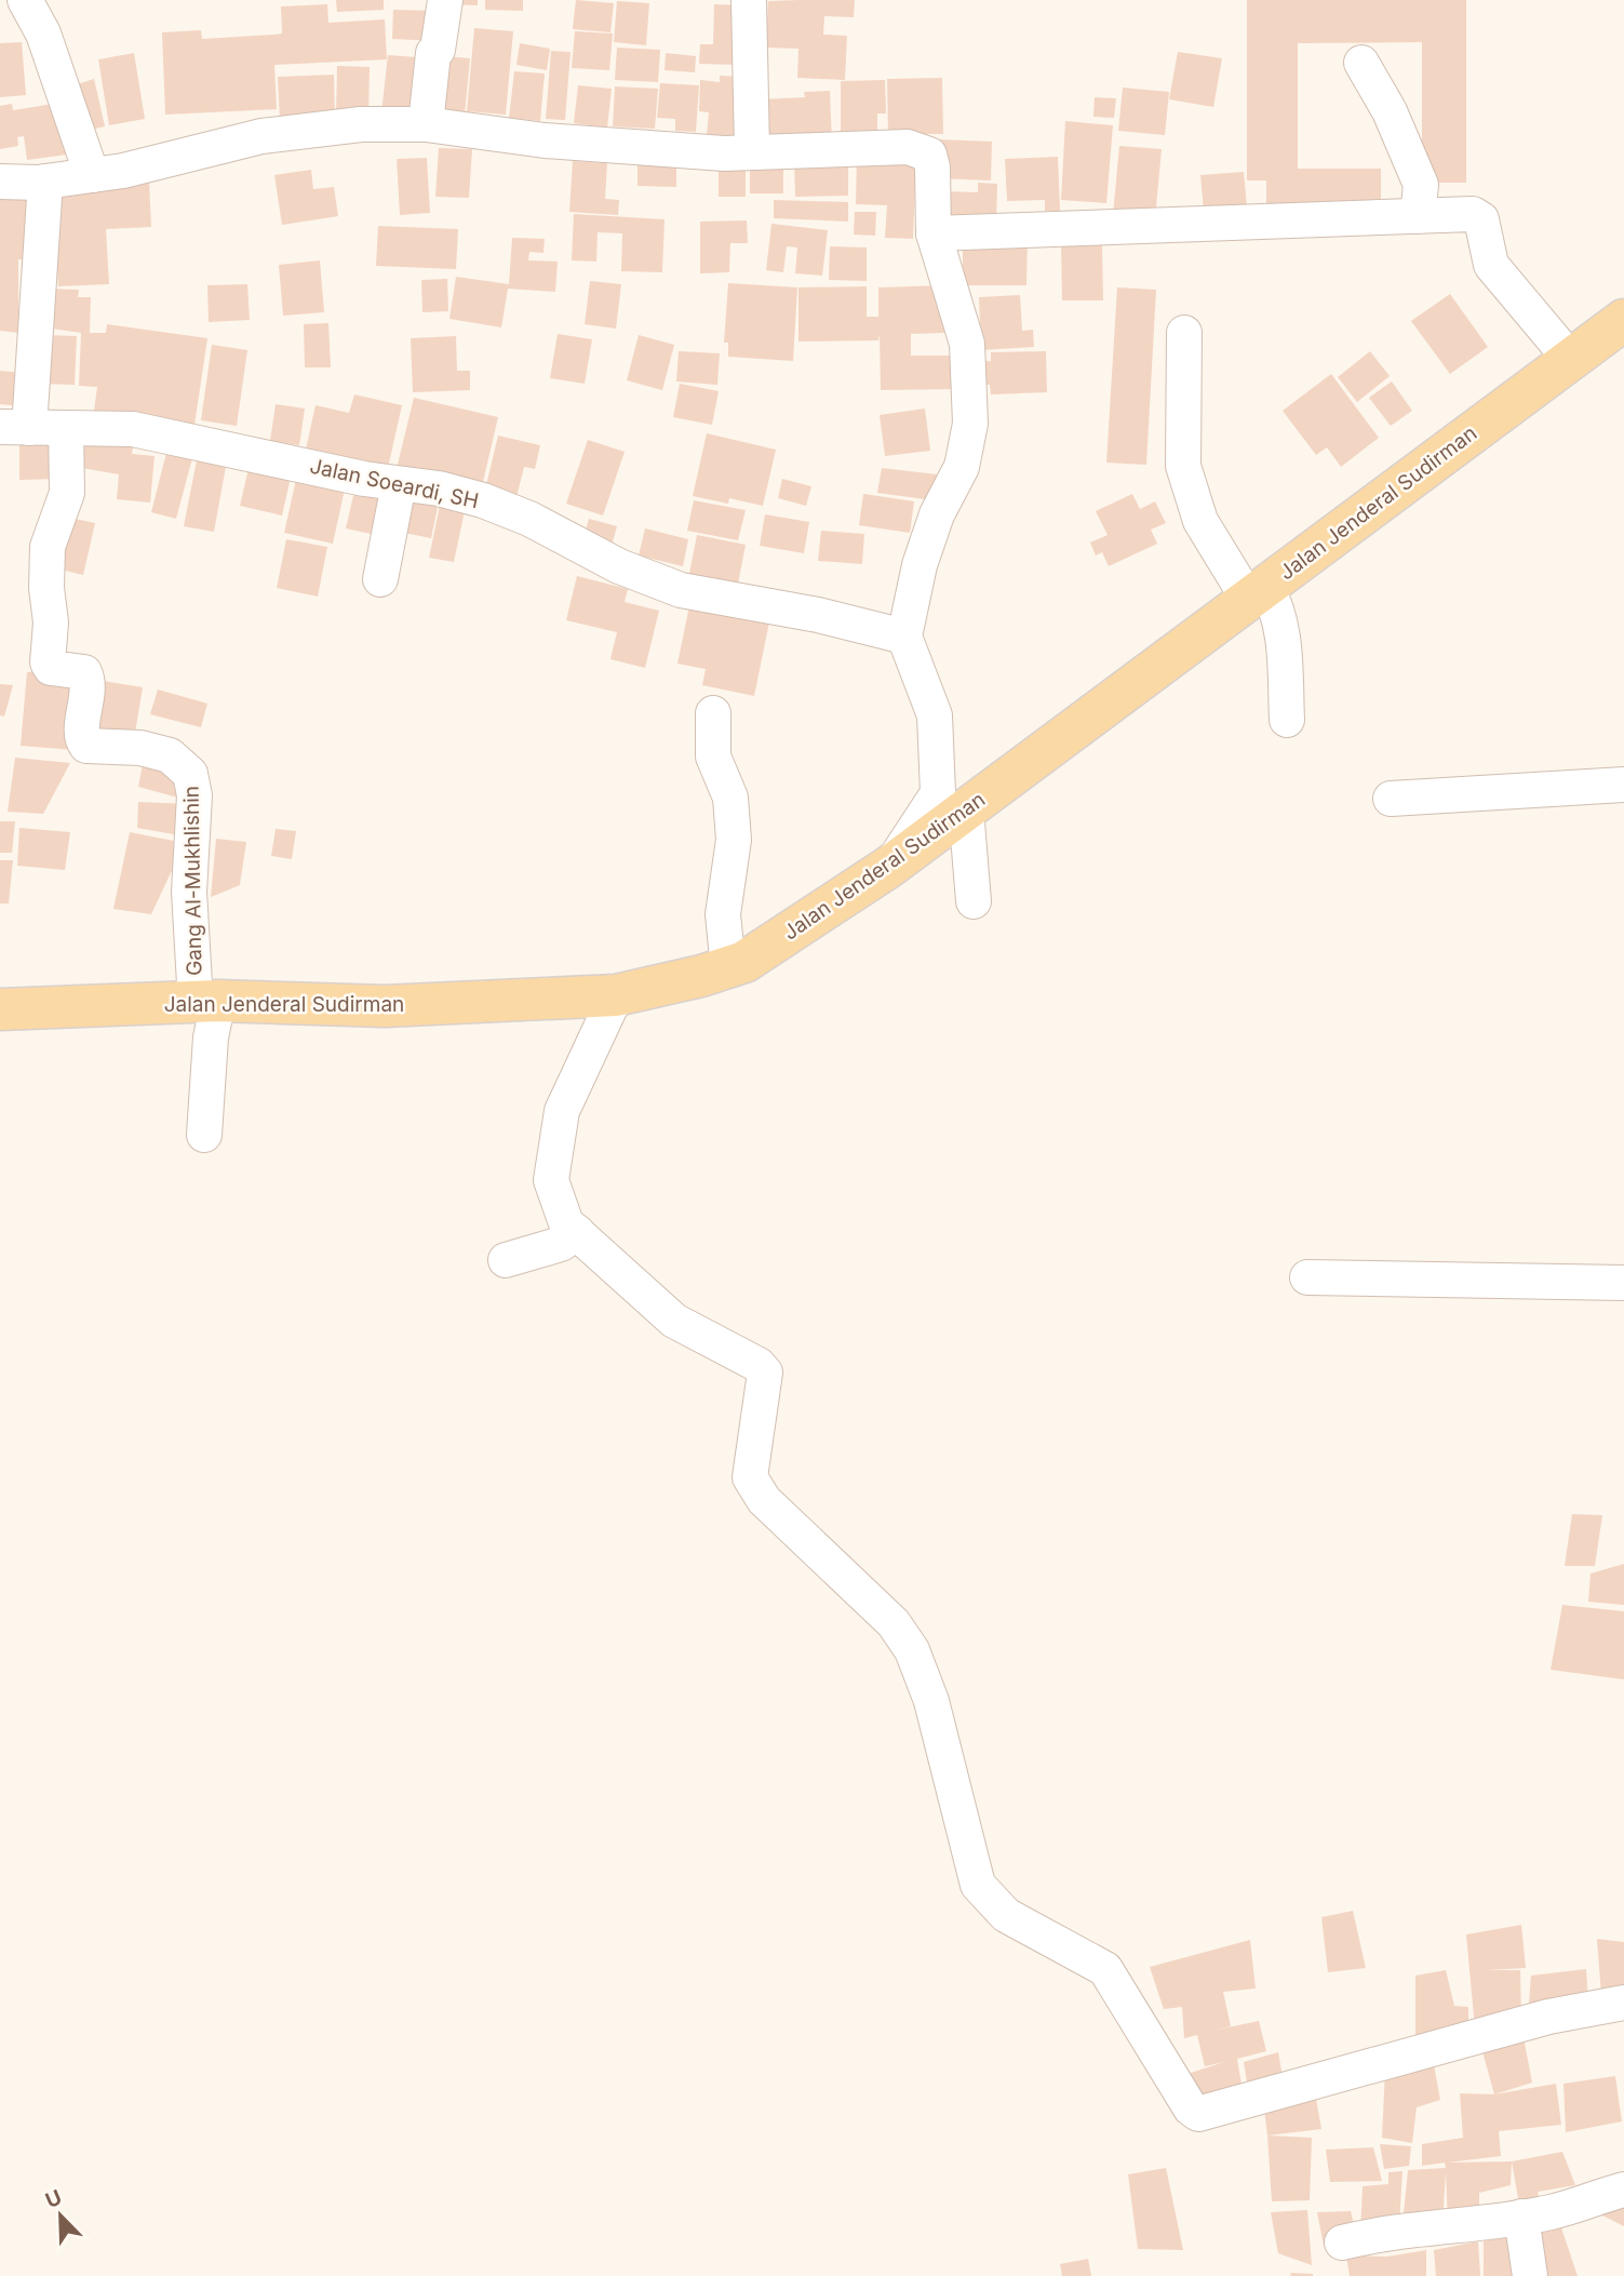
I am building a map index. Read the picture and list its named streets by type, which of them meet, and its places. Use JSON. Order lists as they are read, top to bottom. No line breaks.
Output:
{"streets":{"main road":["Jalan Jenderal Sudirman"],"street":["Jalan Soeardi, SH","Gang Al-Mukhlishin"]},"crossings":[["Jalan Soeardi, SH","Gang Al-Mukhlishin"],["Jalan Jenderal Sudirman","Gang Al-Mukhlishin"]],"north":"top left"}
